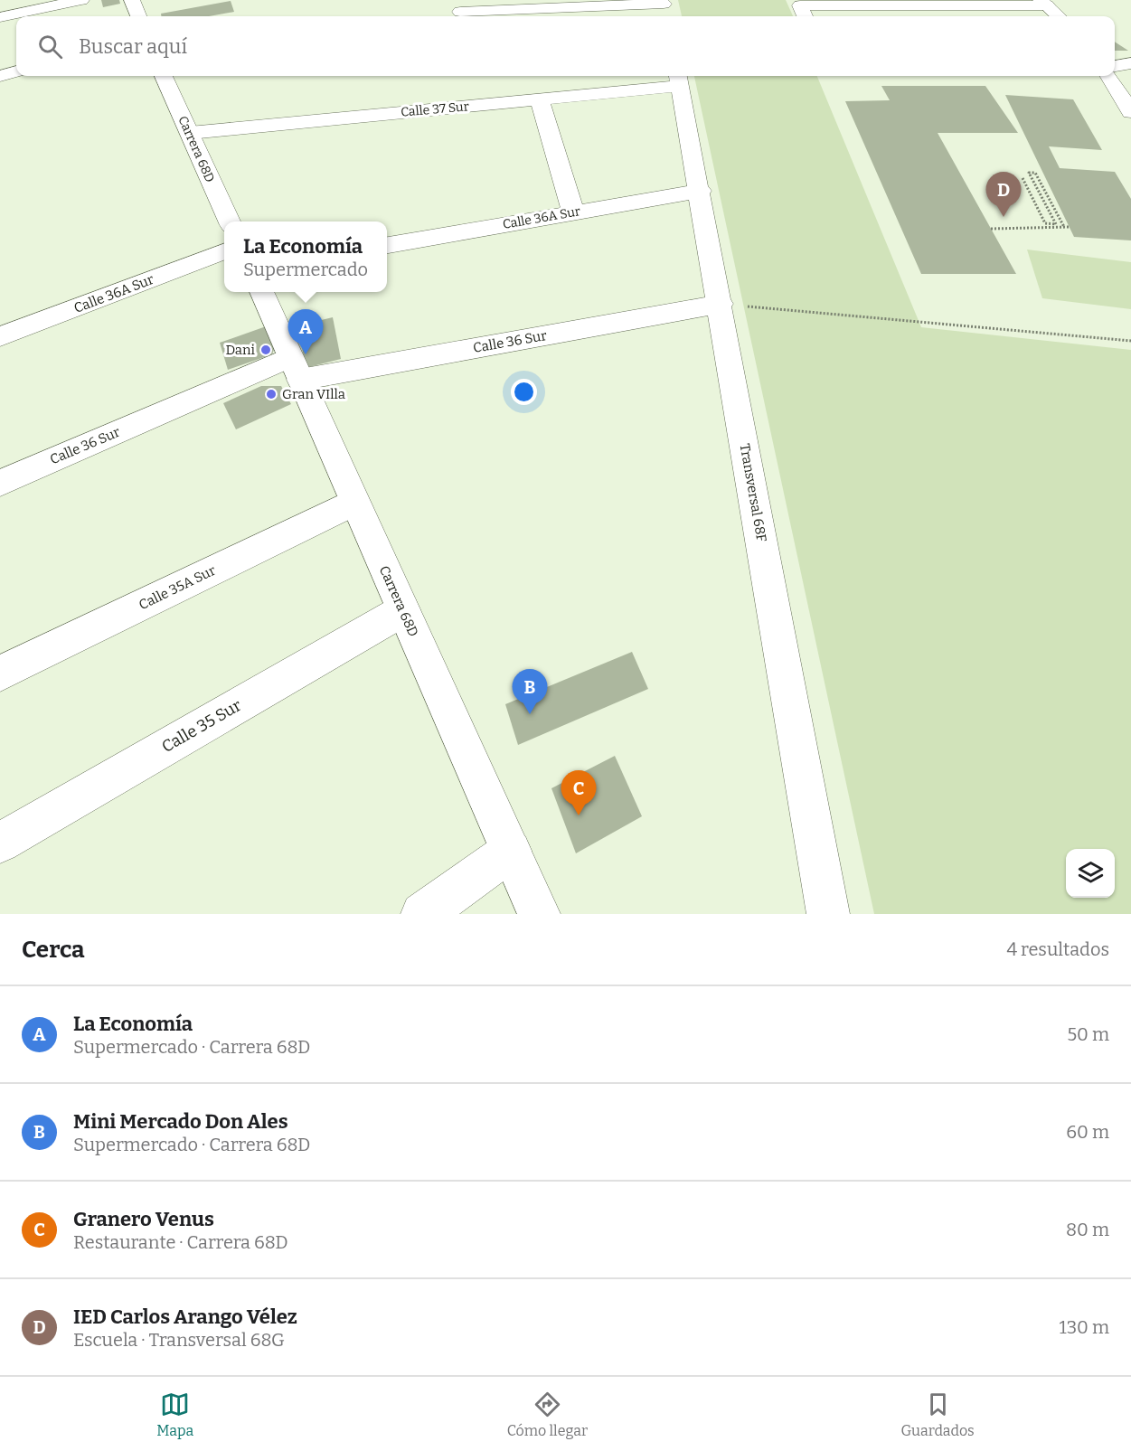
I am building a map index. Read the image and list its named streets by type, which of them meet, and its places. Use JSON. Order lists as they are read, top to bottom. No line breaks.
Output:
{"streets":{"street":["Calle 37 Sur","Carrera 68D","Calle 36A Sur","Calle 36 Sur","Transversal 68F","Calle 35A Sur","Calle 35 Sur"]},"crossings":[["Calle 37 Sur","Carrera 68D"],["Calle 37 Sur","Transversal 68F"],["Carrera 68D","Calle 36 Sur"],["Carrera 68D","Calle 35A Sur"],["Carrera 68D","Calle 35 Sur"],["Calle 36A Sur","Transversal 68F"],["Calle 36 Sur","Transversal 68F"]],"places":["Dani","Gran VIlla"],"page":{"search":"Buscar aquí","pins":["D","A","B","C"],"popup":["La Economía","Supermercado"],"heading":["Cerca","4 resultados"],"list":[{"mark":"A","name":"La Economía","note":"Supermercado · Carrera 68D","value":"50 m"},{"mark":"B","name":"Mini Mercado Don Ales","note":"Supermercado · Carrera 68D","value":"60 m"},{"mark":"C","name":"Granero Venus","note":"Restaurante · Carrera 68D","value":"80 m"},{"mark":"D","name":"IED Carlos Arango Vélez","note":"Escuela · Transversal 68G","value":"130 m"}],"nav":["Mapa","Cómo llegar","Guardados"]}}
